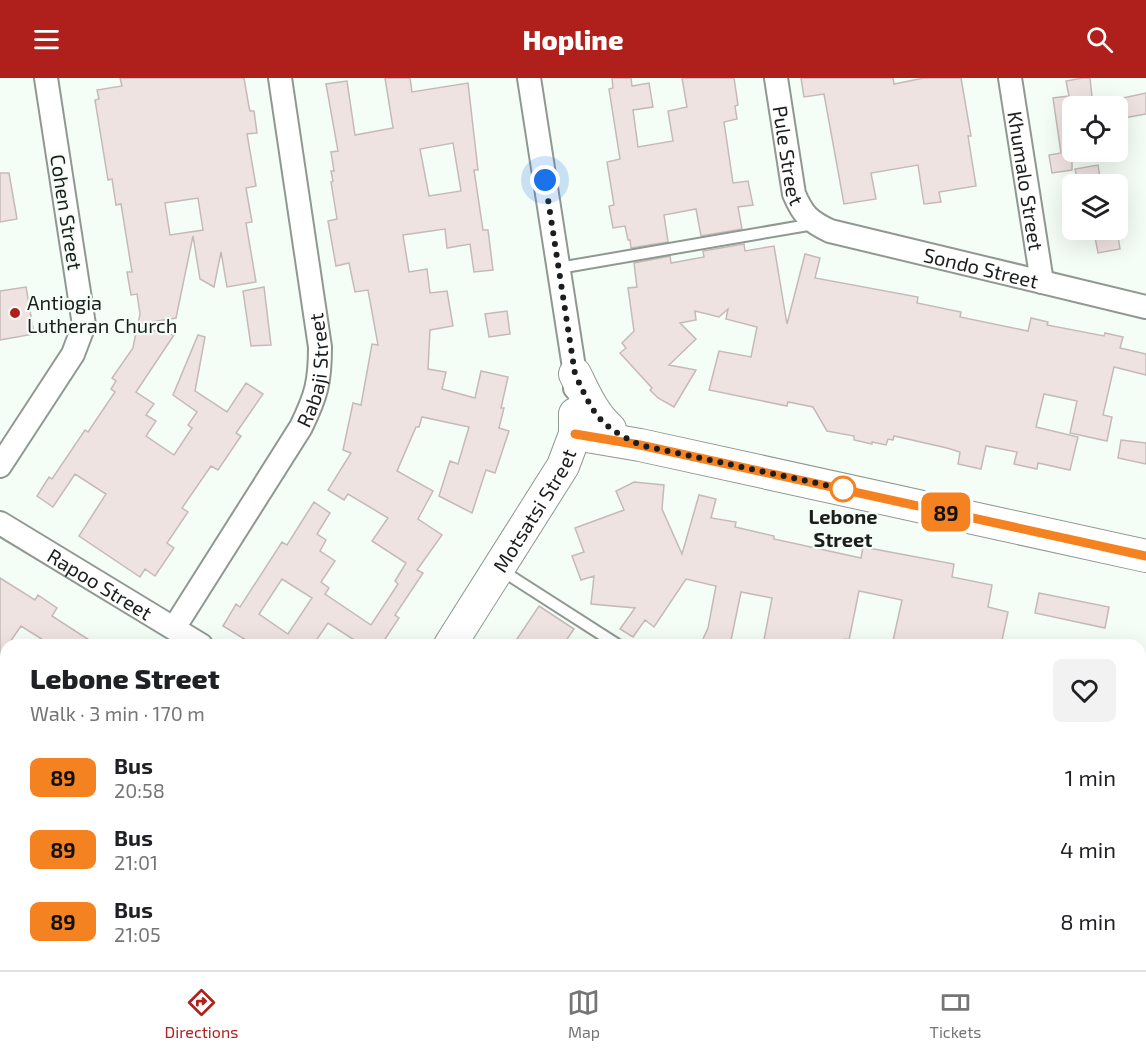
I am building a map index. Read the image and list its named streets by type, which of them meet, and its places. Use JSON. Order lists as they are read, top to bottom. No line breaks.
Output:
{"streets":{"street":["Pule Street","Khumalo Street","Cohen Street","Sondo Street","Rabaji Street","Motsatsi Street","Rapoo Street"]},"crossings":[["Pule Street","Sondo Street"],["Khumalo Street","Sondo Street"],["Rabaji Street","Rapoo Street"]],"places":["Antiogia Lutheran Church","Lebone Street"],"lines":["bus line 89"],"page":{"header":"Hopline","on_map":"89","heading":["Lebone Street","Walk · 3 min · 170 m"],"list":[{"mark":"89","name":"Bus","note":"20:58","value":"1 min"},{"mark":"89","name":"Bus","note":"21:01","value":"4 min"},{"mark":"89","name":"Bus","note":"21:05","value":"8 min"}],"tabs":["Directions","Map","Tickets"]}}
